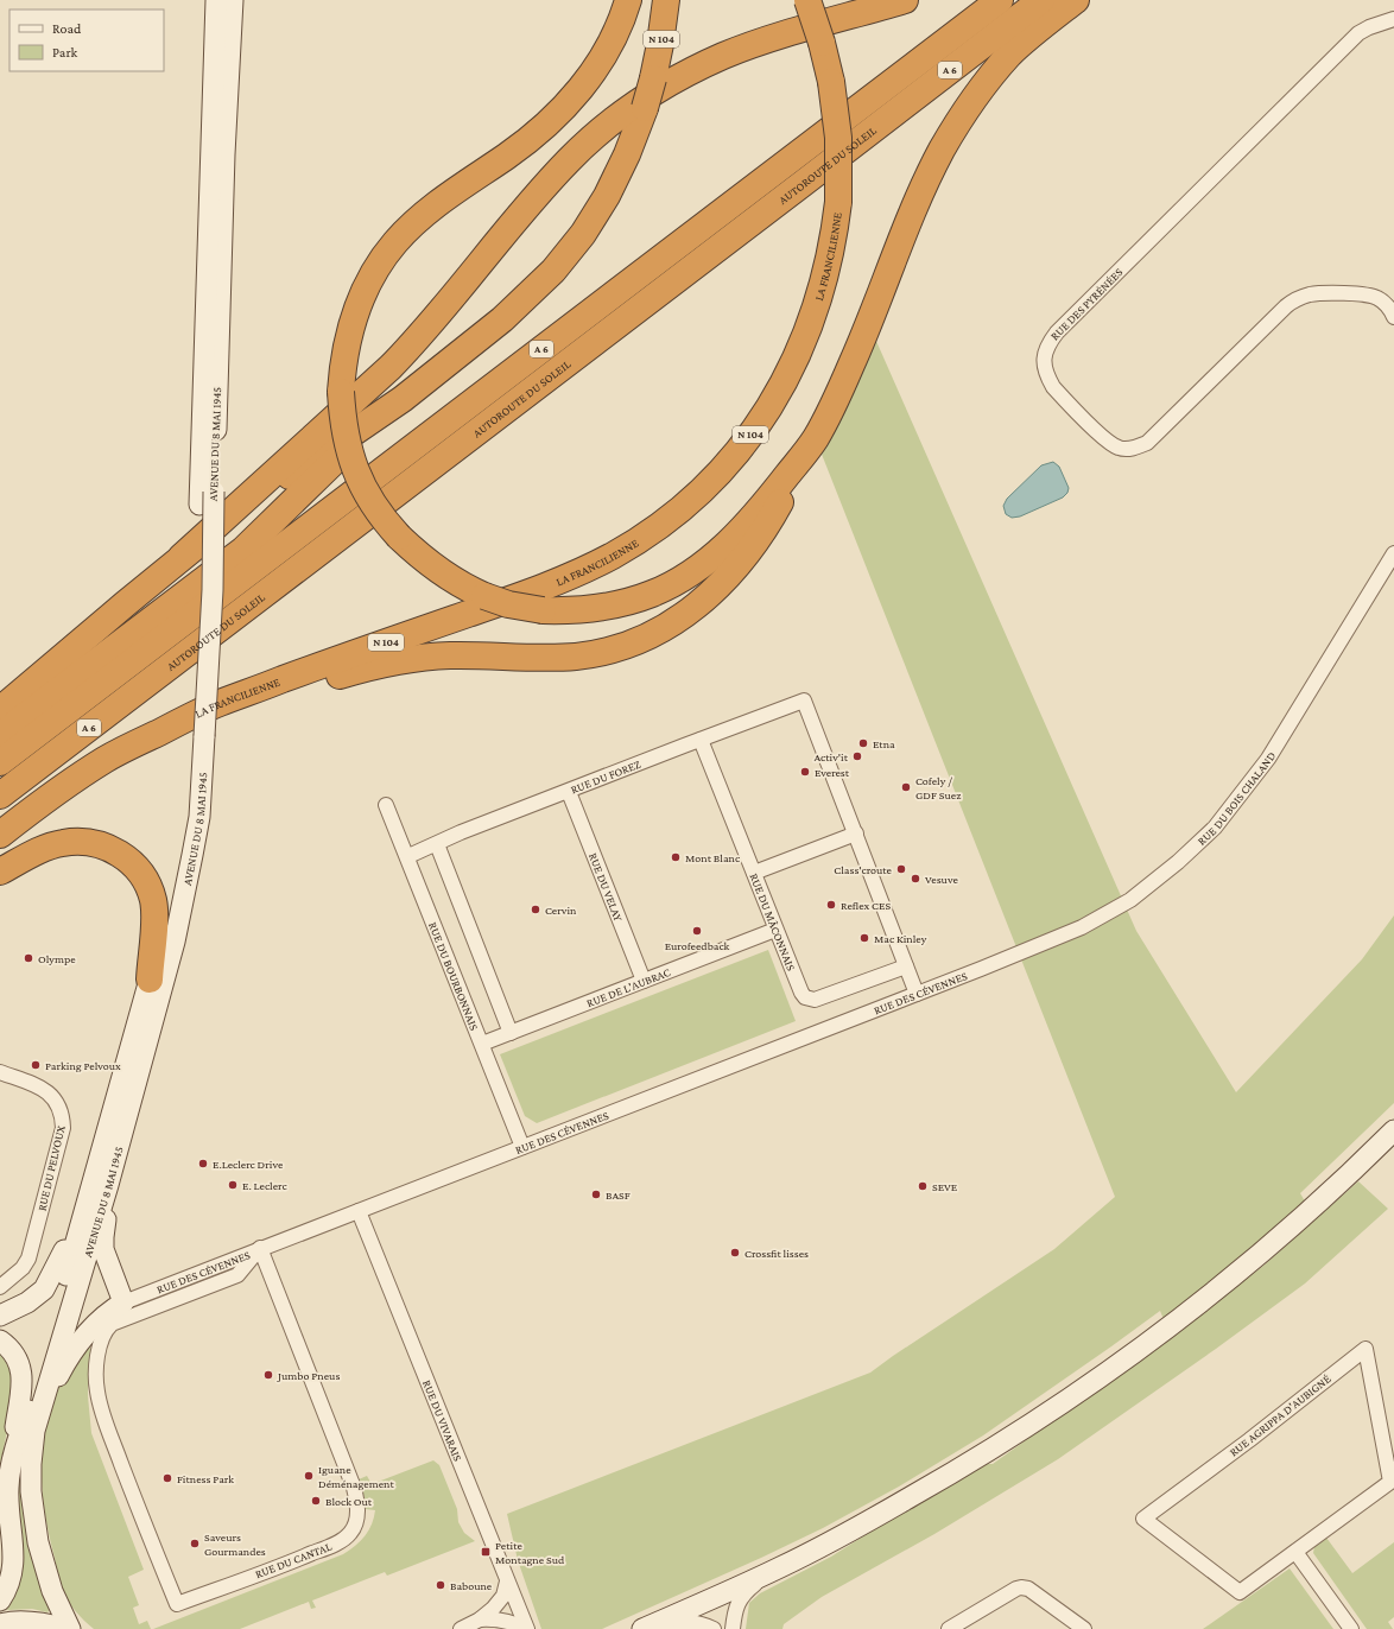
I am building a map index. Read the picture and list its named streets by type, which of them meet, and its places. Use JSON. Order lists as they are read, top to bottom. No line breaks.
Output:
{"streets":{"highway":["N 104","A 6","AUTOROUTE DU SOLEIL","LA FRANCILIENNE"],"main road":["AVENUE DU 8 MAI 1945"],"street":["RUE DES PYRÉNÉES","RUE DU FOREZ","RUE DU BOIS CHALAND","RUE DU VELAY","RUE DU MÂCONNAIS","RUE DU BOURBONNAIS","RUE DE L'AUBRAC","RUE DES CÉVENNES","RUE DU PELVOUX","RUE AGRIPPA D'AUBIGNÉ","RUE DU VIVARAIS","RUE DU CANTAL"]},"crossings":[["AUTOROUTE DU SOLEIL","LA FRANCILIENNE"],["RUE DU FOREZ","RUE DU VELAY"],["RUE DU FOREZ","RUE DU MÂCONNAIS"],["RUE DU FOREZ","RUE DU BOURBONNAIS"],["RUE DU BOIS CHALAND","RUE DES CÉVENNES"],["RUE DU VELAY","RUE DE L'AUBRAC"],["RUE DU MÂCONNAIS","RUE DE L'AUBRAC"],["RUE DU BOURBONNAIS","RUE DE L'AUBRAC"],["RUE DU BOURBONNAIS","RUE DES CÉVENNES"],["RUE DES CÉVENNES","RUE DU VIVARAIS"],["RUE DES CÉVENNES","RUE DU CANTAL"]],"places":{"other":["Etna","Activ'it","Everest","Cofely / GDF Suez","Mont Blanc","Class'croute","Vesuve","Reflex CES","Cervin","Eurofeedback","Mac Kinley","Olympe","Parking Pelvoux","E.Leclerc Drive","E. Leclerc","SEVE","BASF","Crossfit lisses","Jumbo Pneus","Iguane Déménagement","Fitness Park","Block Out","Saveurs Gourmandes","Baboune"],"transit":["Petite Montagne Sud"]},"legend":["Road","Park"]}
